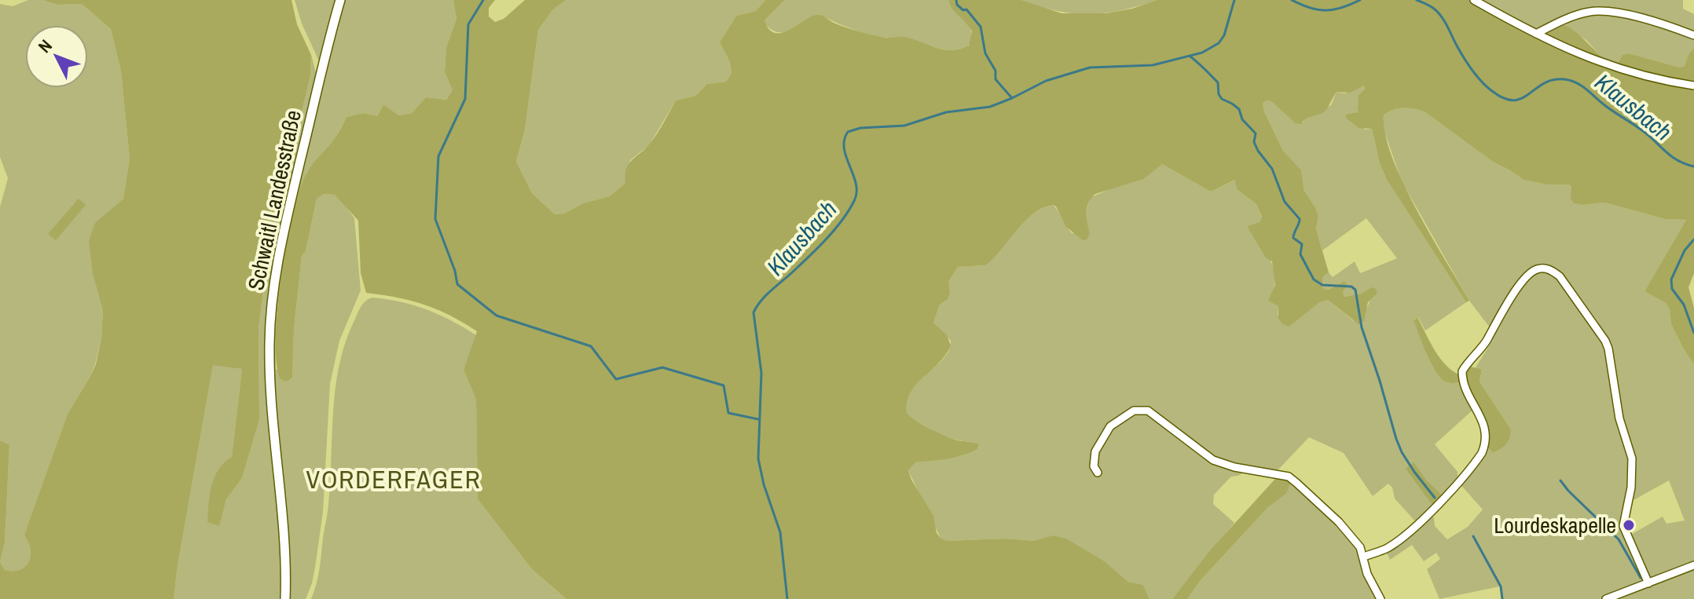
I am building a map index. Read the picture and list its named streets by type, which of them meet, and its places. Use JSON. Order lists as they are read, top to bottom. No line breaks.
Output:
{"streets":{"street":["Schwaitl Landesstraße"]},"districts":["VORDERFAGER"],"water":["Klausbach"],"places":["Lourdeskapelle"],"north":"top left"}
